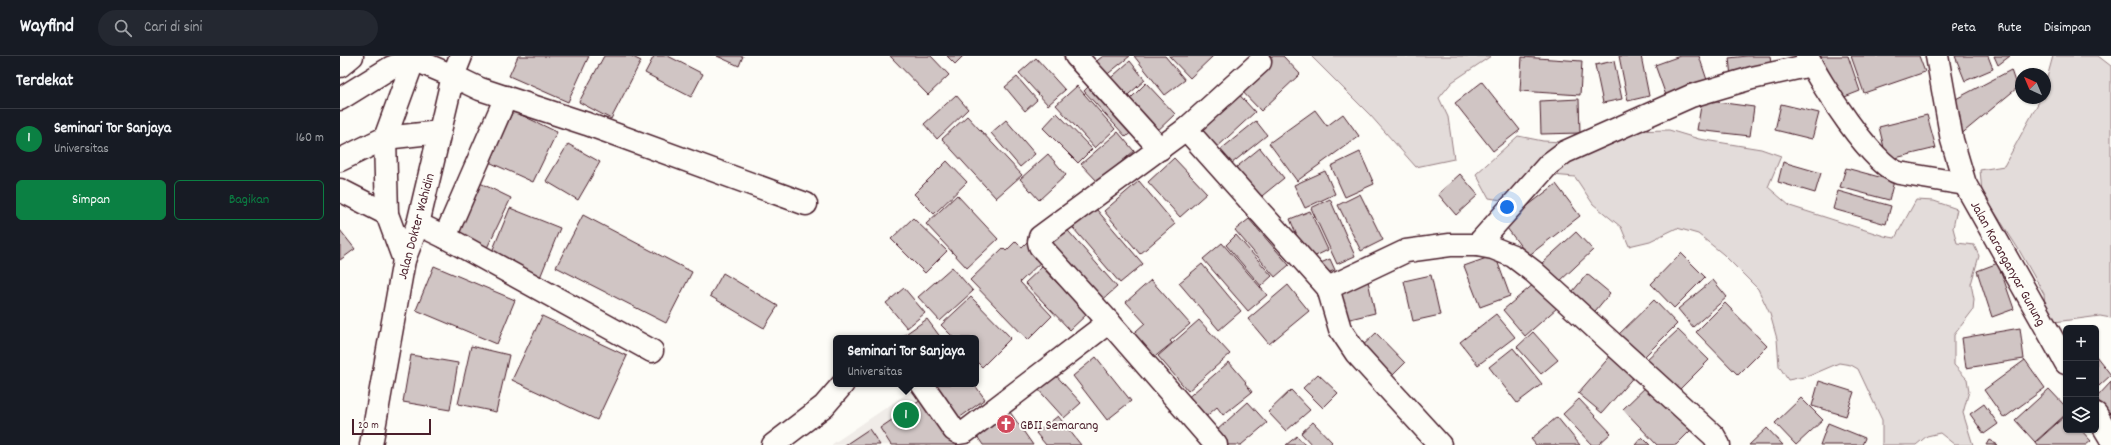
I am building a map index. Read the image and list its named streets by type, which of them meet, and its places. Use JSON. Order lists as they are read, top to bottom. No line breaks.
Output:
{"streets":{"main road":["Jalan Dokter Wahidin","Jalan Karanganyar Gunung"]},"places":{"church":["GBII Semarang"]},"scale_bar":"20 m","north":"top left","page":{"header":"Wayfind","search":"Cari di sini","nav":["Peta","Rute","Disimpan"],"heading":"Terdekat","list":[{"mark":"1","name":"Seminari Tor Sanjaya","note":"Universitas","value":"160 m"}],"buttons":["Simpan","Bagikan"],"map_buttons":["+","−"],"popup":["Seminari Tor Sanjaya","Universitas"],"pins":"1","scale":"20 m"}}
